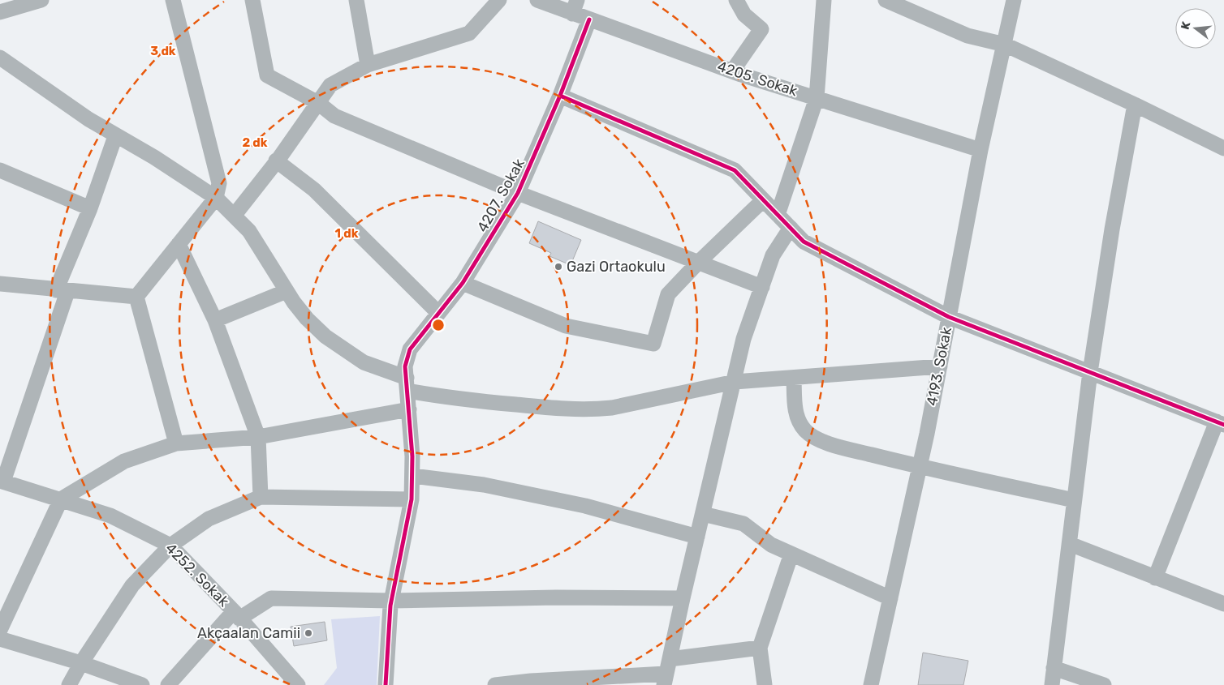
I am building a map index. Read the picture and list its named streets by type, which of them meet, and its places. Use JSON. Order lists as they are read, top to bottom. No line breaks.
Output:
{"streets":{"street":["4205. Sokak","4207. Sokak","4193. Sokak","4252. Sokak"]},"crossings":[["4205. Sokak","4207. Sokak"],["4205. Sokak","4193. Sokak"]],"places":["Gazi Ortaokulu","Akçaalan Camii"],"north":"left","rings":["3 dk","2 dk","1 dk"]}
